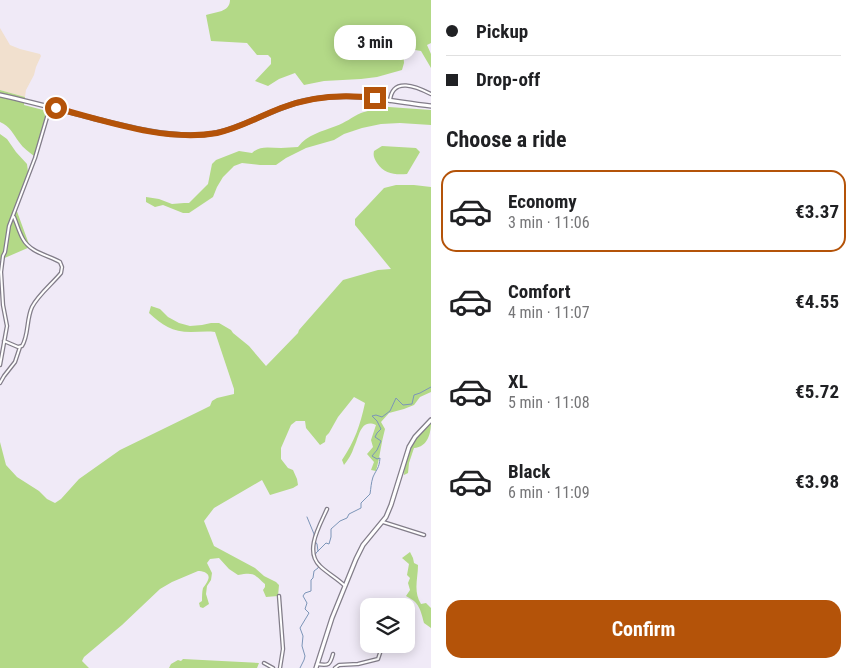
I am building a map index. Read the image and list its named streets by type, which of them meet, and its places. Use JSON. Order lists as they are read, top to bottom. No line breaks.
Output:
{"page":{"banner":["Pickup","Drop-off"],"bubble":"3 min","heading":"Choose a ride","list":[{"name":"Economy","note":"3 min · 11:06","value":"€3.37"},{"name":"Comfort","note":"4 min · 11:07","value":"€4.55"},{"name":"XL","note":"5 min · 11:08","value":"€5.72"},{"name":"Black","note":"6 min · 11:09","value":"€3.98"}],"buttons":"Confirm"}}
